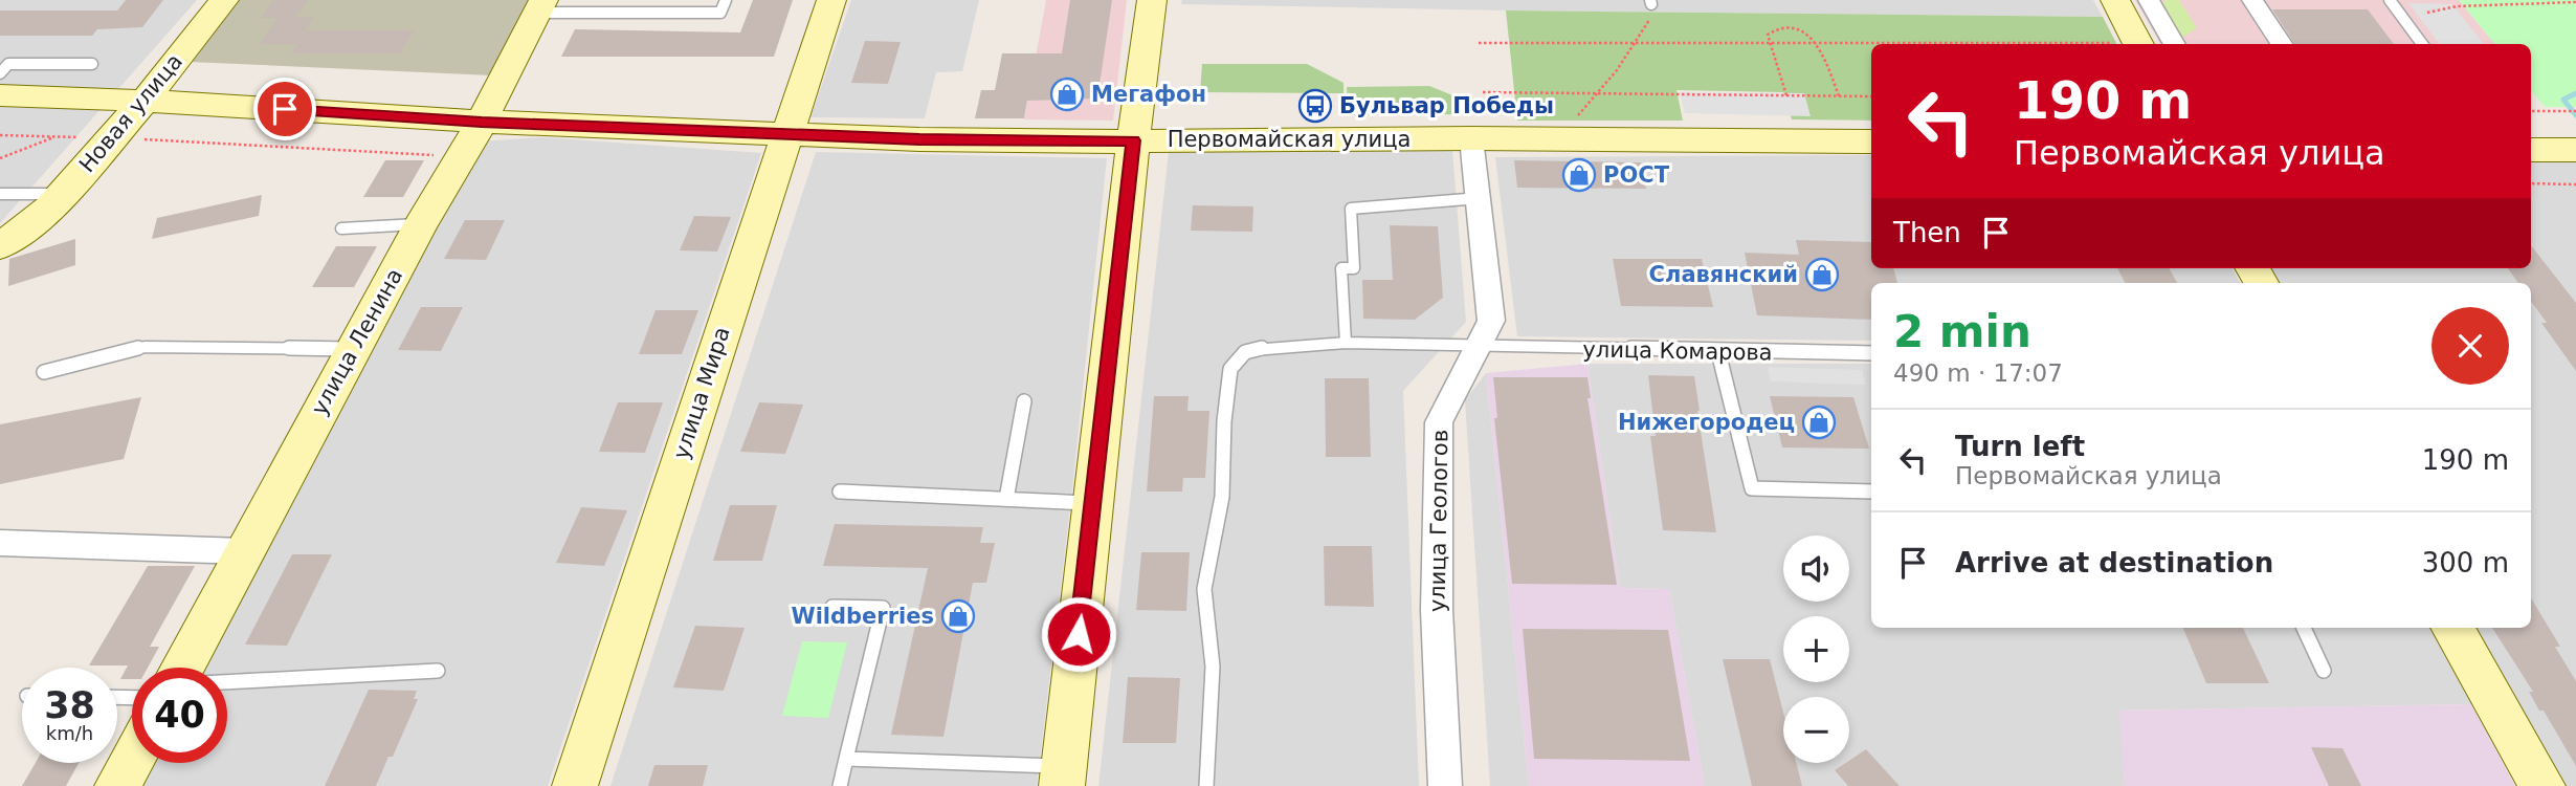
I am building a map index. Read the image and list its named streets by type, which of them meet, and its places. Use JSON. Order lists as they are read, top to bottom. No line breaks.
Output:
{"streets":{"street":["Новая улица","Первомайская улица","улица Ленина","улица Мира","улица Геологов"],"lane":["улица Комарова"]},"crossings":[["Новая улица","Первомайская улица"],["Первомайская улица","улица Ленина"],["Первомайская улица","улица Мира"],["Первомайская улица","улица Геологов"],["улица Комарова","улица Геологов"]],"places":{"shop":["Мегафон","РОСТ","Славянский","Нижегородец","Wildberries"],"bus stop":["Бульвар Победы"]},"page":{"turn":["190 m","Первомайская улица"],"then":"Then","heading":["2 min","490 m · 17:07"],"list":[{"name":"Turn left","note":"Первомайская улица","value":"190 m"},{"name":"Arrive at destination","value":"300 m"}],"map_buttons":["+","−"],"speed":"38 km/h","limit":"40"}}
